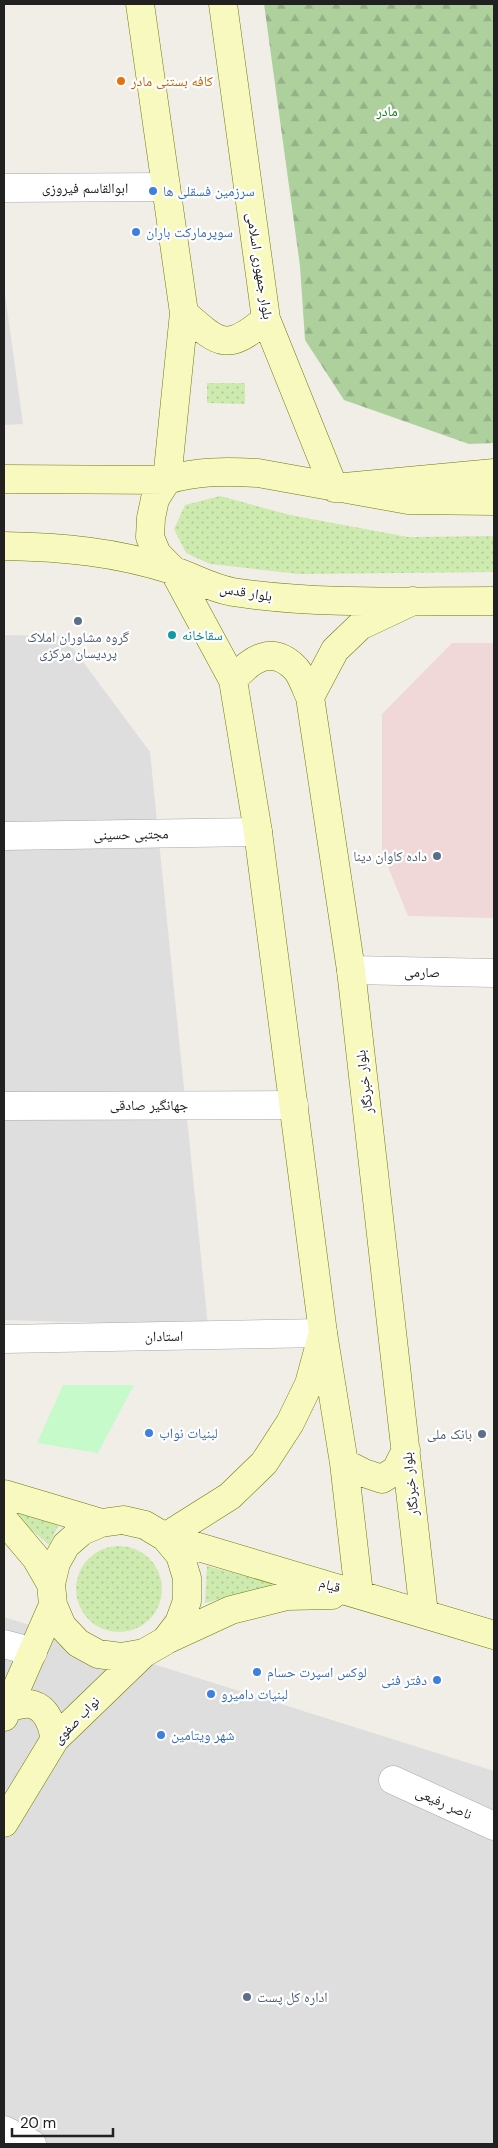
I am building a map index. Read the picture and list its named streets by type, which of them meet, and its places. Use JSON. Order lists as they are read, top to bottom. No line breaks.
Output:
{"streets":{"street":["ابوالقاسم فیروزی","بلوار جمهوری اسلامی","بلوار قدس","مجتبی حسینی","صارمی","بلوار خبرنگار","جهانگیر صادقی","استادان","قیام","نواب صفوی","ناصر رفیعی"]},"crossings":[["صارمی","بلوار خبرنگار"],["بلوار خبرنگار","قیام"],["قیام","نواب صفوی"]],"parks":["مادر"],"places":["کافه بستنی مادر","سرزمین فسقلی ها","سوپرمارکت باران","گروه مشاوران املاک پردیسان مرکزی","سقاخانه","داده کاوان دینا","لبنیات نواب","بانک ملی","لوکس اسپرت حسام","دفتر فنی","لبنیات دامیرو","شهر ویتامین","اداره کل پست"],"scale_bar":"20 m"}
